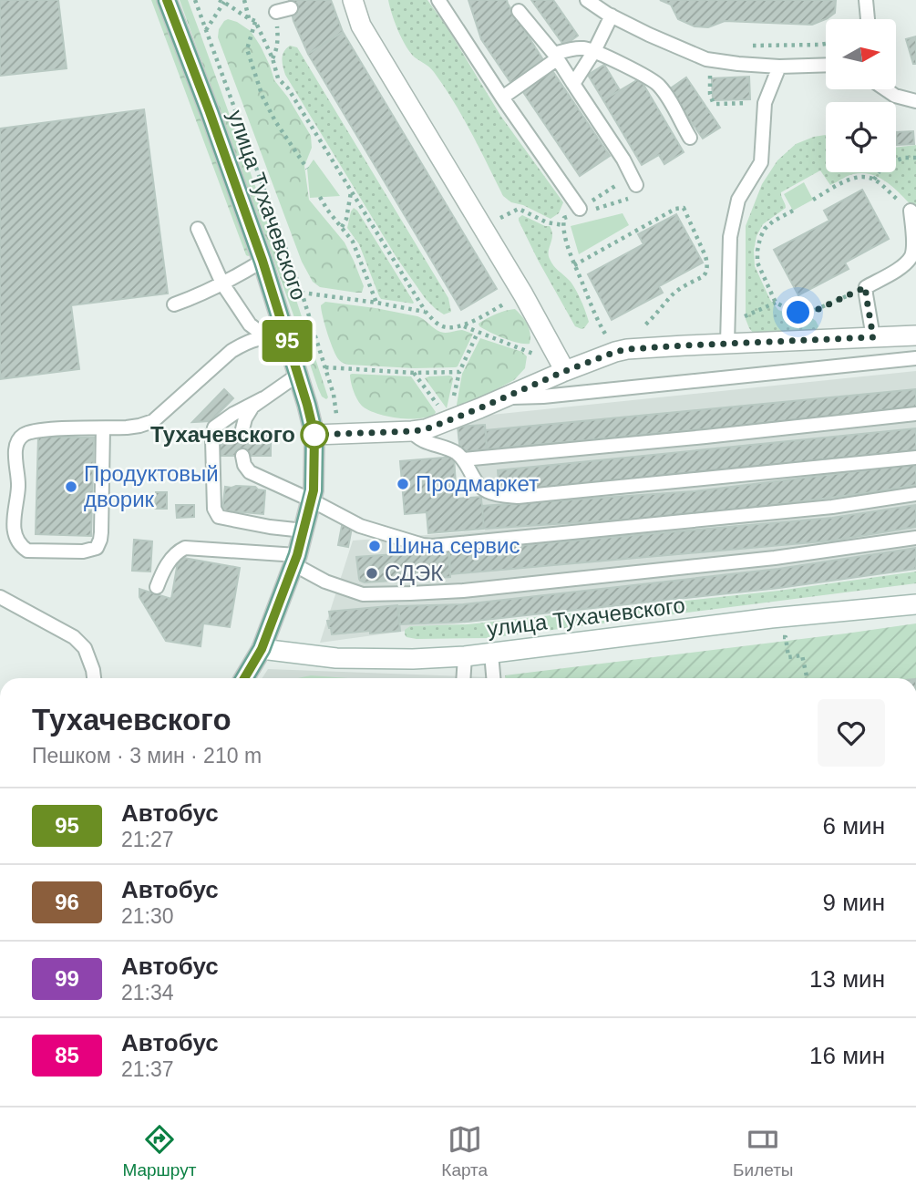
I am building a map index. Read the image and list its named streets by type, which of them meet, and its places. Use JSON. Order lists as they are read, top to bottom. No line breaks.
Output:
{"streets":{"main road":["улица Тухачевского"]},"places":["Тухачевского","Продмаркет","Продуктовый дворик","Шина сервис","СДЭК"],"lines":["bus line 95"],"north":"right","page":{"on_map":"95","heading":["Тухачевского","Пешком · 3 мин · 210 m"],"list":[{"mark":"95","name":"Автобус","note":"21:27","value":"6 мин"},{"mark":"96","name":"Автобус","note":"21:30","value":"9 мин"},{"mark":"99","name":"Автобус","note":"21:34","value":"13 мин"},{"mark":"85","name":"Автобус","note":"21:37","value":"16 мин"}],"tabs":["Маршрут","Карта","Билеты"]}}
